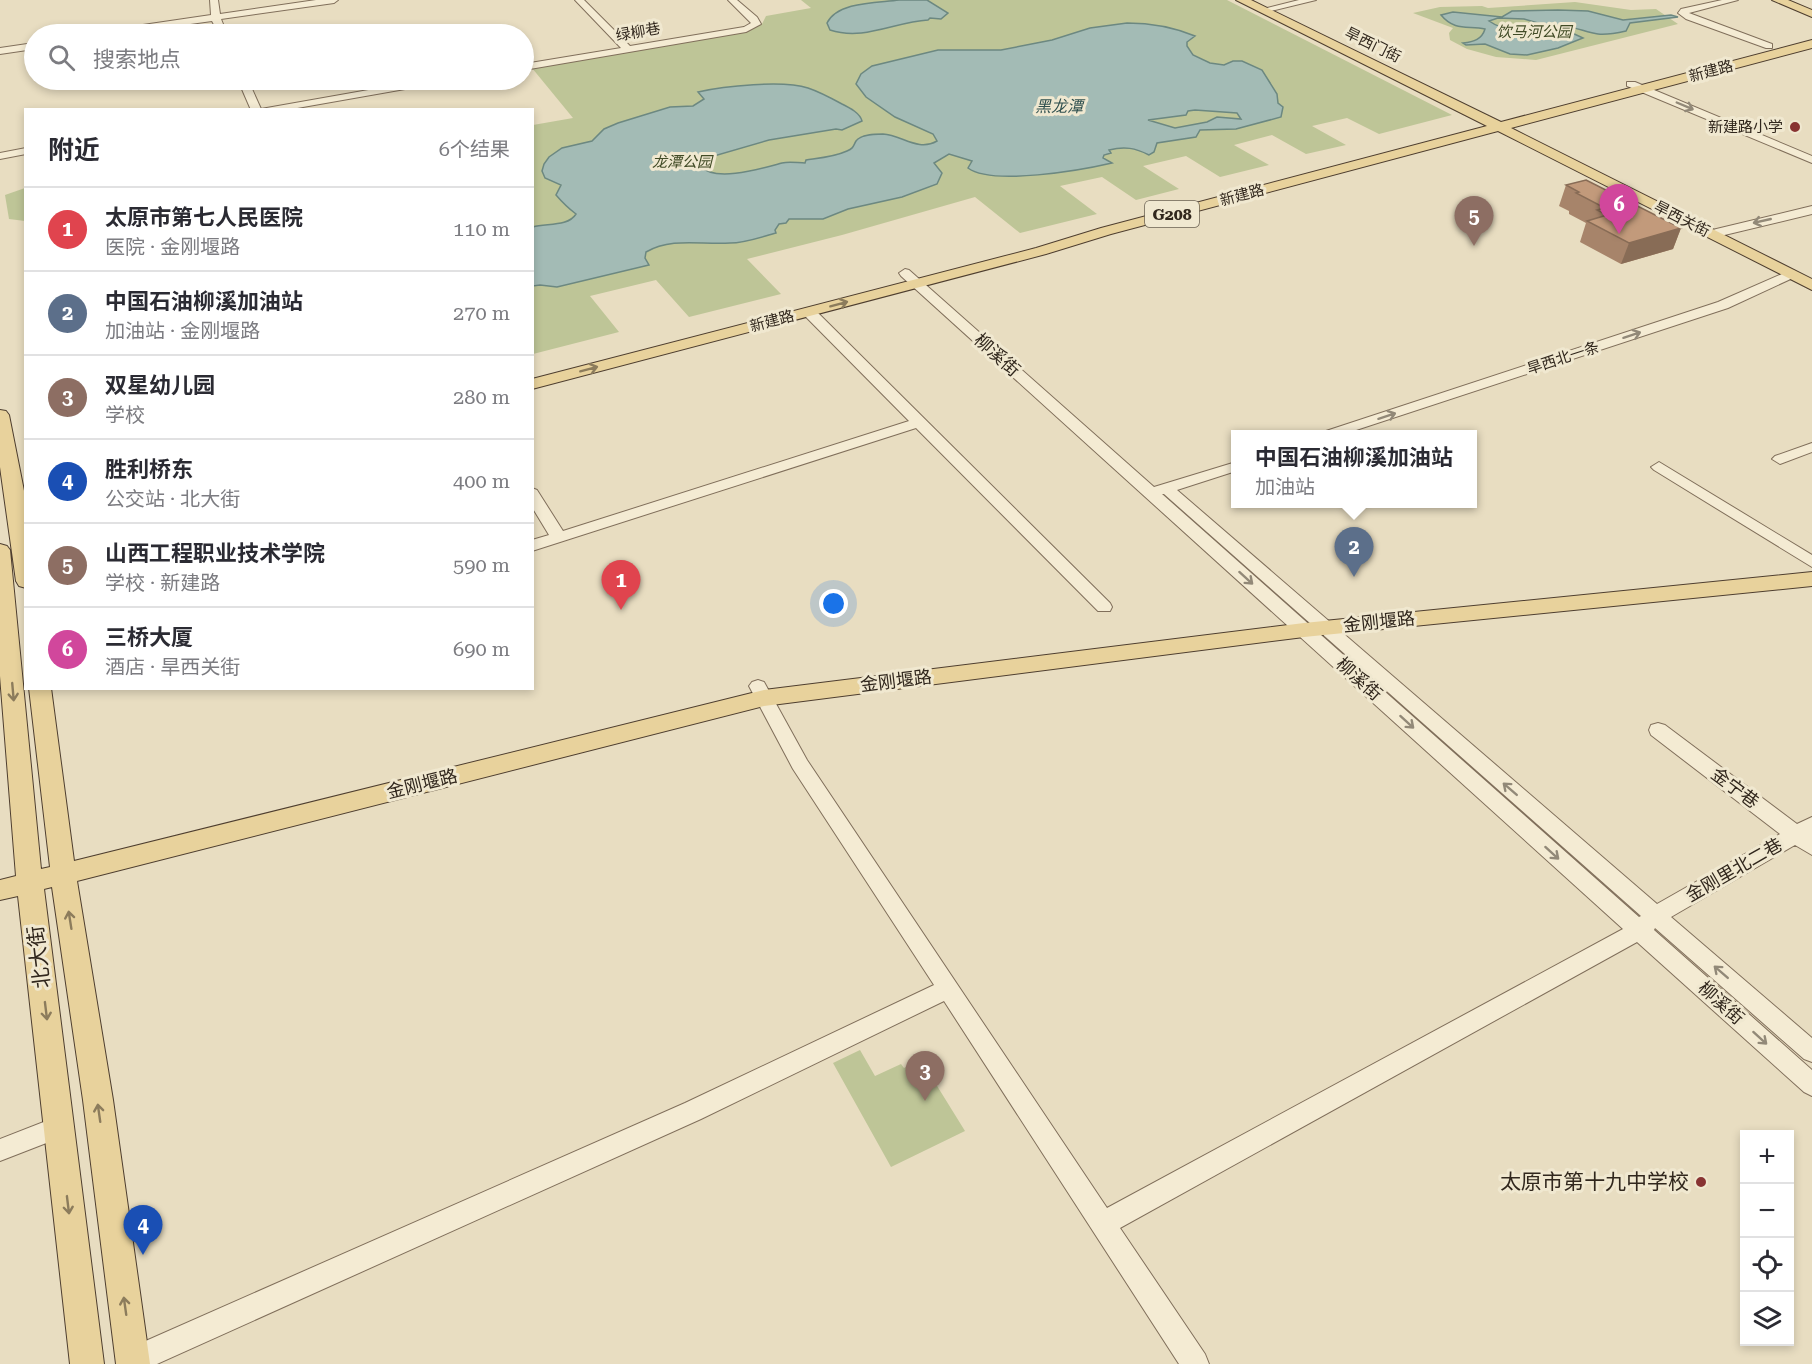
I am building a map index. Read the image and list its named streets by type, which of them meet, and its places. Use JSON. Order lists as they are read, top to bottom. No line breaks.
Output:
{"streets":{"main road":["旱西门街","新建路","G208","旱西关街","金刚堰路","北大街"],"street":["绿柳巷","柳溪街","旱西北一条","金宁巷","金刚里北二巷"]},"crossings":[["旱西门街","新建路"],["旱西门街","旱西关街"],["新建路","旱西关街"],["新建路","柳溪街"],["旱西关街","旱西北一条"],["柳溪街","金刚堰路"],["柳溪街","金刚里北二巷"],["金刚堰路","北大街"],["金宁巷","金刚里北二巷"]],"one_way":["旱西北一条"],"water":["黑龙潭"],"parks":["饮马河公园","龙潭公园"],"places":["新建路小学","太原市第十九中学校"],"page":{"search":"搜索地点","heading":["附近","6个结果"],"pins":["6","5","2","1","3","4"],"list":[{"mark":"1","name":"太原市第七人民医院","note":"医院 · 金刚堰路","value":"110 m"},{"mark":"2","name":"中国石油柳溪加油站","note":"加油站 · 金刚堰路","value":"270 m"},{"mark":"3","name":"双星幼儿园","note":"学校","value":"280 m"},{"mark":"4","name":"胜利桥东","note":"公交站 · 北大街","value":"400 m"},{"mark":"5","name":"山西工程职业技术学院","note":"学校 · 新建路","value":"590 m"},{"mark":"6","name":"三桥大厦","note":"酒店 · 旱西关街","value":"690 m"}],"popup":["中国石油柳溪加油站","加油站"],"map_buttons":["+","−"]}}
